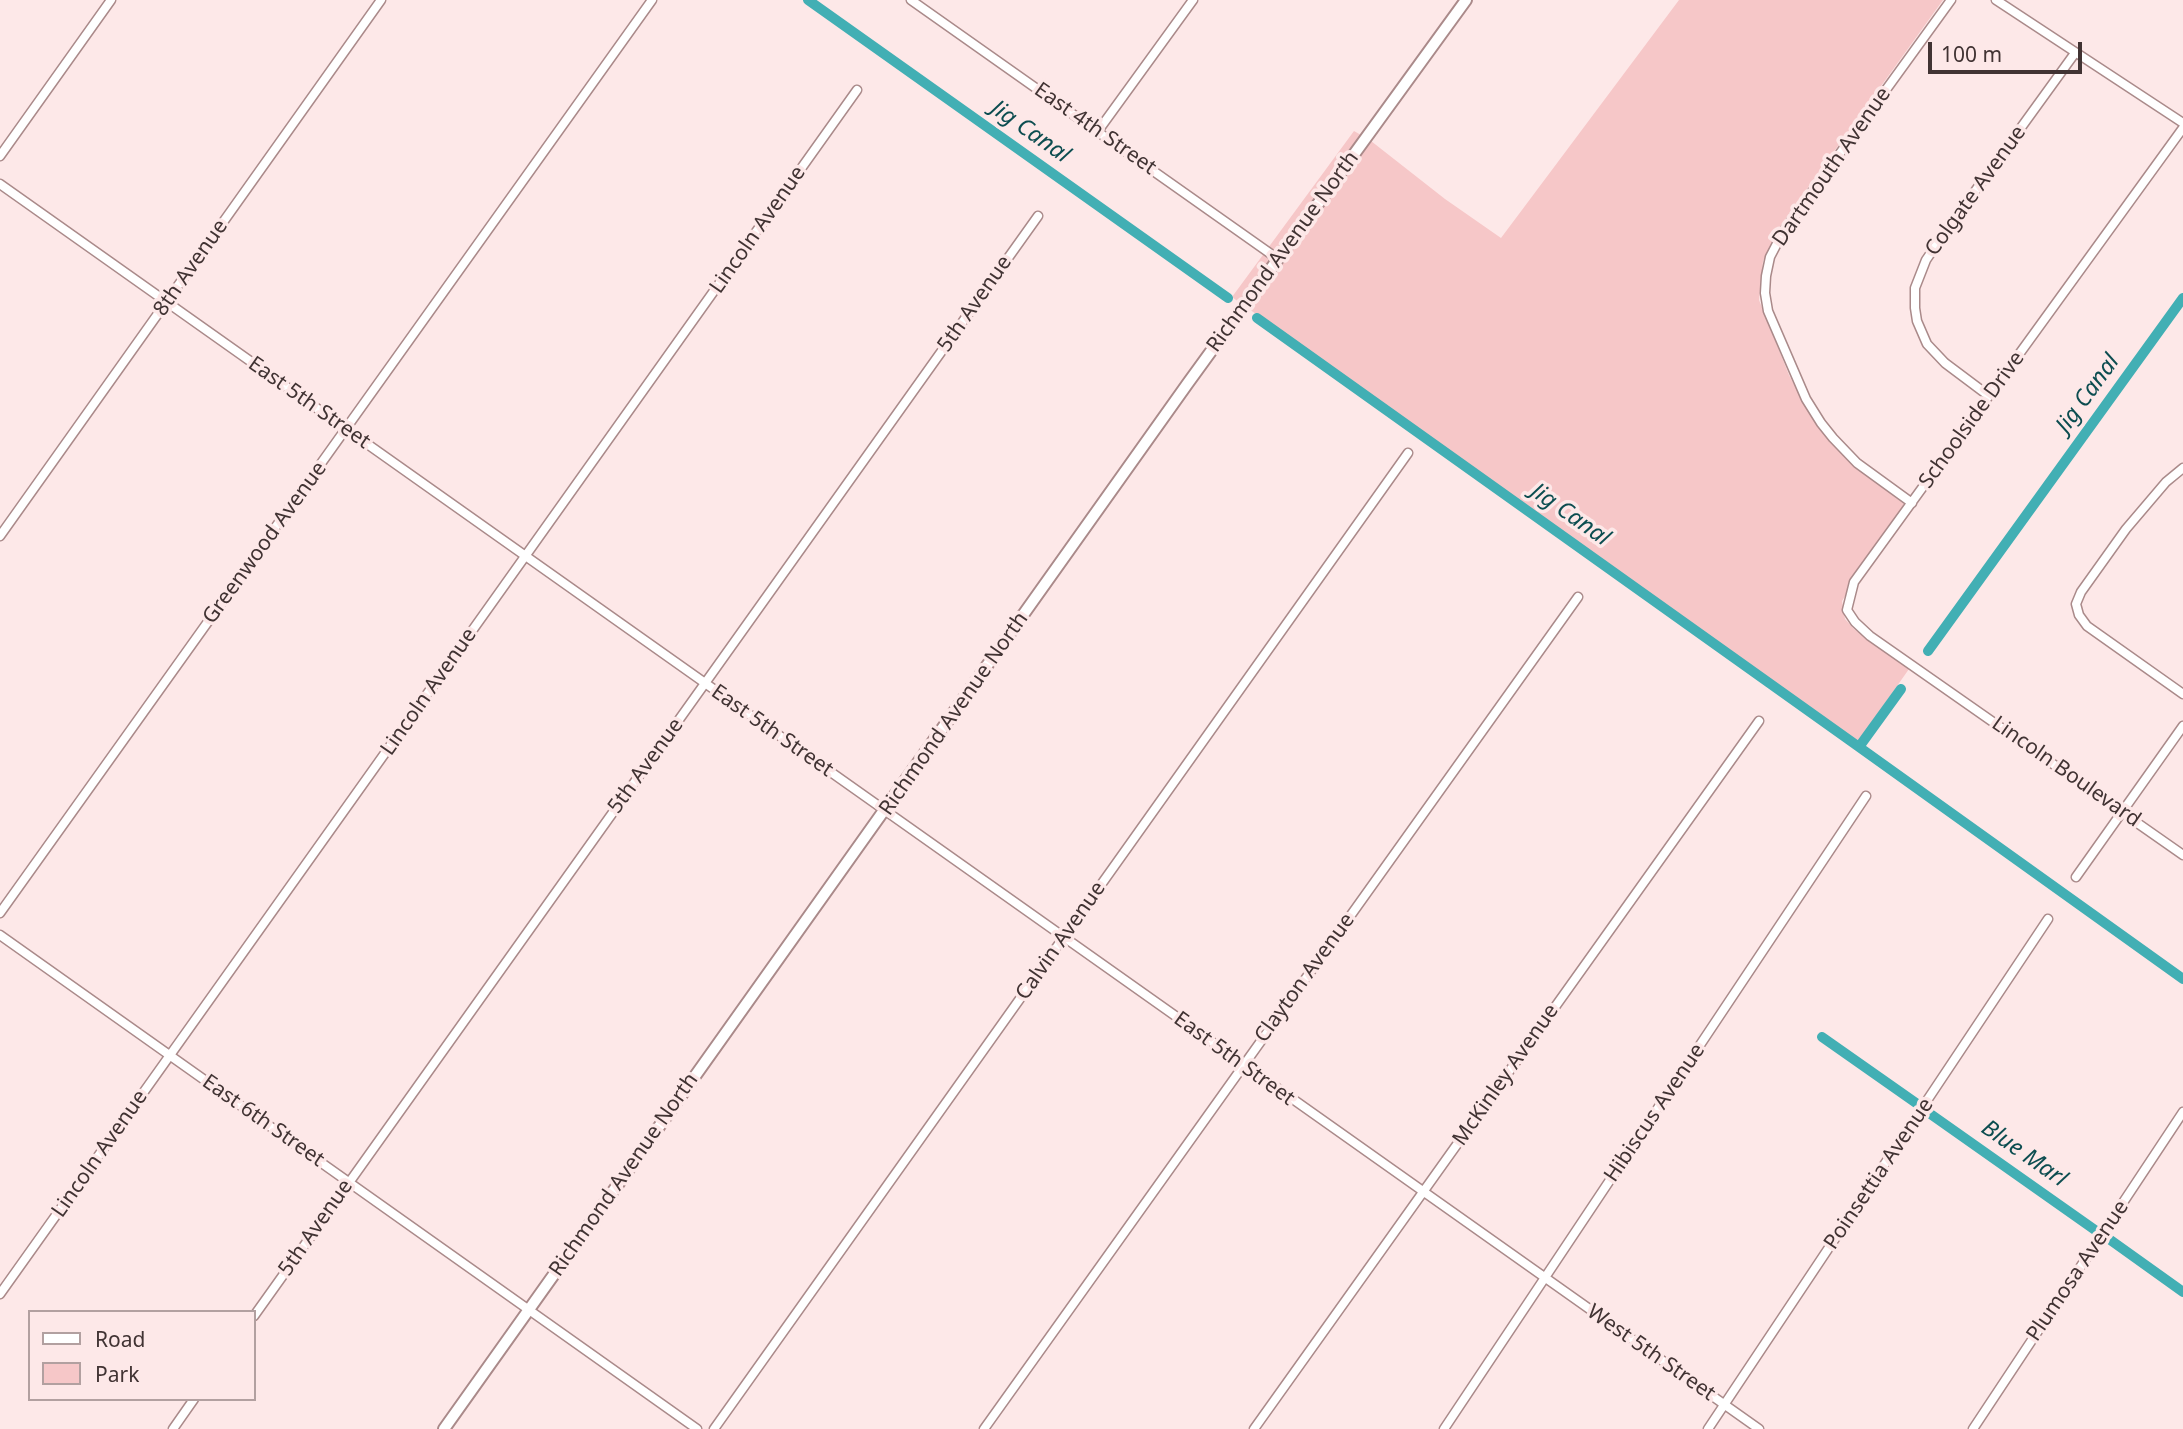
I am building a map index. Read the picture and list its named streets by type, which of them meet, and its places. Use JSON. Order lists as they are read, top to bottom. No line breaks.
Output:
{"streets":{"street":["East 4th Street","Dartmouth Avenue","Colgate Avenue","Lincoln Avenue","Richmond Avenue North","8th Avenue","5th Avenue","East 5th Street","Schoolside Drive","Greenwood Avenue","Lincoln Boulevard","Calvin Avenue","Clayton Avenue","McKinley Avenue","Hibiscus Avenue","East 6th Street","Poinsettia Avenue","Plumosa Avenue","West 5th Street"]},"crossings":[["East 4th Street","Richmond Avenue North"],["Dartmouth Avenue","Schoolside Drive"],["Colgate Avenue","Schoolside Drive"],["Lincoln Avenue","East 5th Street"],["Lincoln Avenue","East 6th Street"],["Richmond Avenue North","East 5th Street"],["Richmond Avenue North","East 6th Street"],["8th Avenue","East 5th Street"],["5th Avenue","East 5th Street"],["5th Avenue","East 6th Street"],["East 5th Street","Greenwood Avenue"],["East 5th Street","Calvin Avenue"],["East 5th Street","Clayton Avenue"],["East 5th Street","McKinley Avenue"],["East 5th Street","Hibiscus Avenue"],["East 5th Street","West 5th Street"],["Schoolside Drive","Lincoln Boulevard"],["Hibiscus Avenue","West 5th Street"],["Poinsettia Avenue","West 5th Street"]],"water":["Jig Canal","Blue Marl"],"legend":["Road","Park"],"scale_bar":"100 m"}
